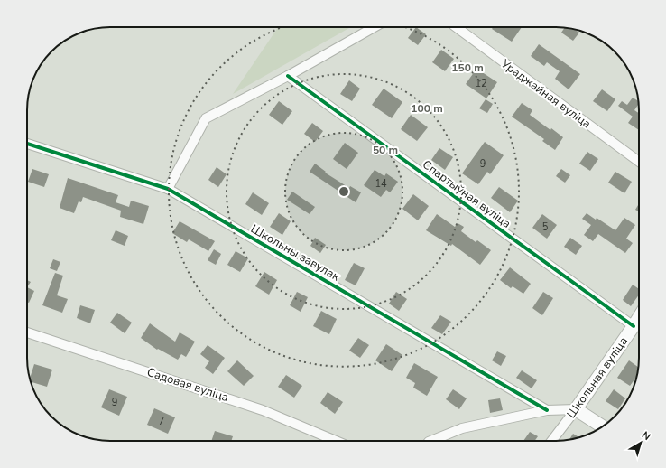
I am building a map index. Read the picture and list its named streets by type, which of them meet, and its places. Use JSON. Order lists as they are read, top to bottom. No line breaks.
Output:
{"streets":{"street":["Ураджайная вуліца","Спартыўная вуліца","Школьны завулак","Школьная вуліца","Садовая вуліца"]},"crossings":[["Спартыўная вуліца","Школьная вуліца"]],"house_numbers":["12","9","14","5","9","7"],"north":"top right","rings":["150 m","100 m","50 m"]}
